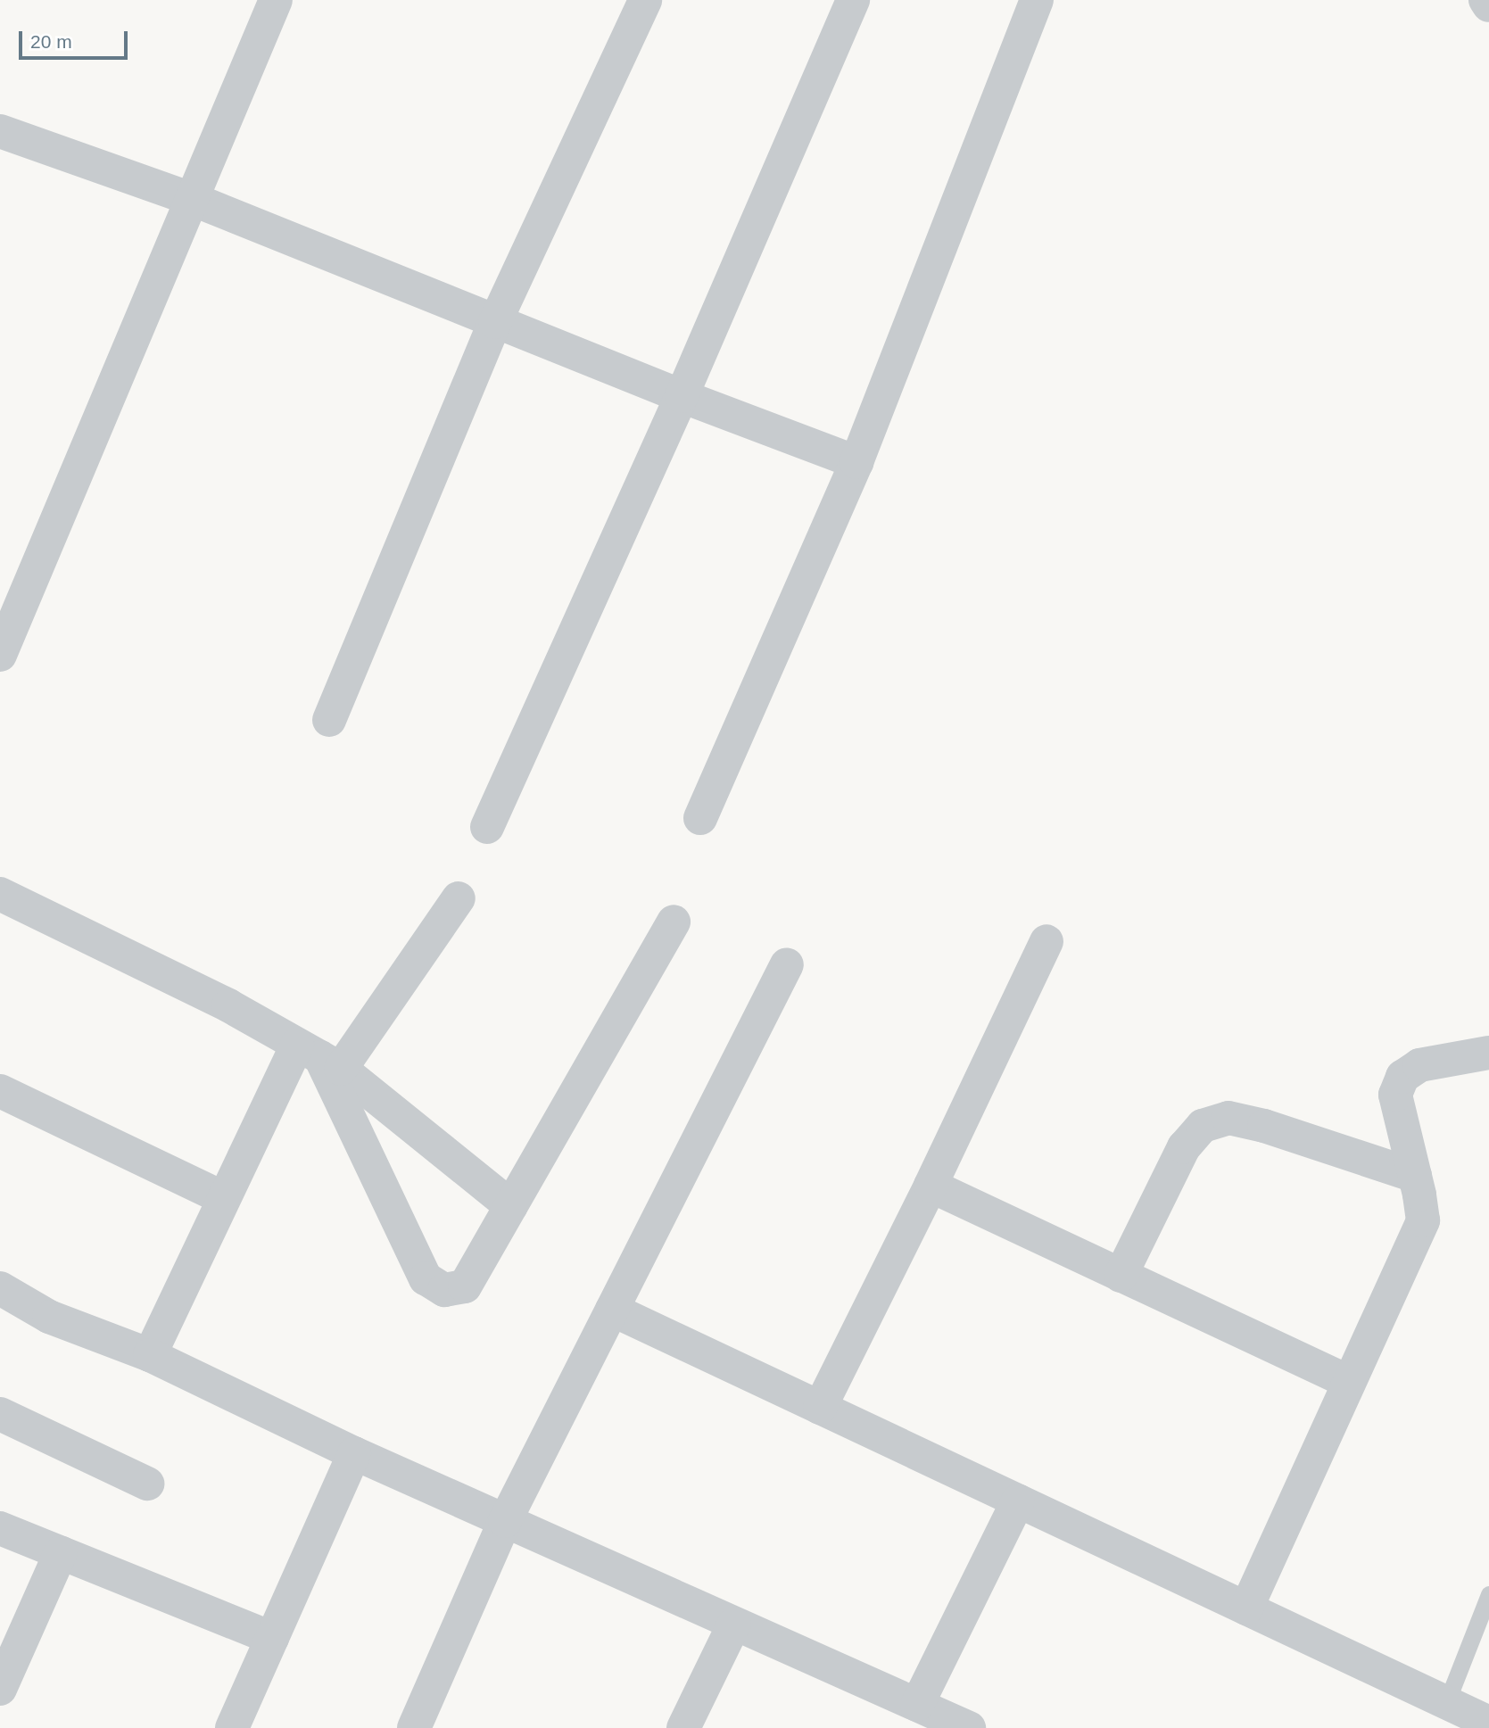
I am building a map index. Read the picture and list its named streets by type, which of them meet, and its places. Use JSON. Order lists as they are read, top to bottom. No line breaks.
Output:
{"scale_bar":"20 m"}
